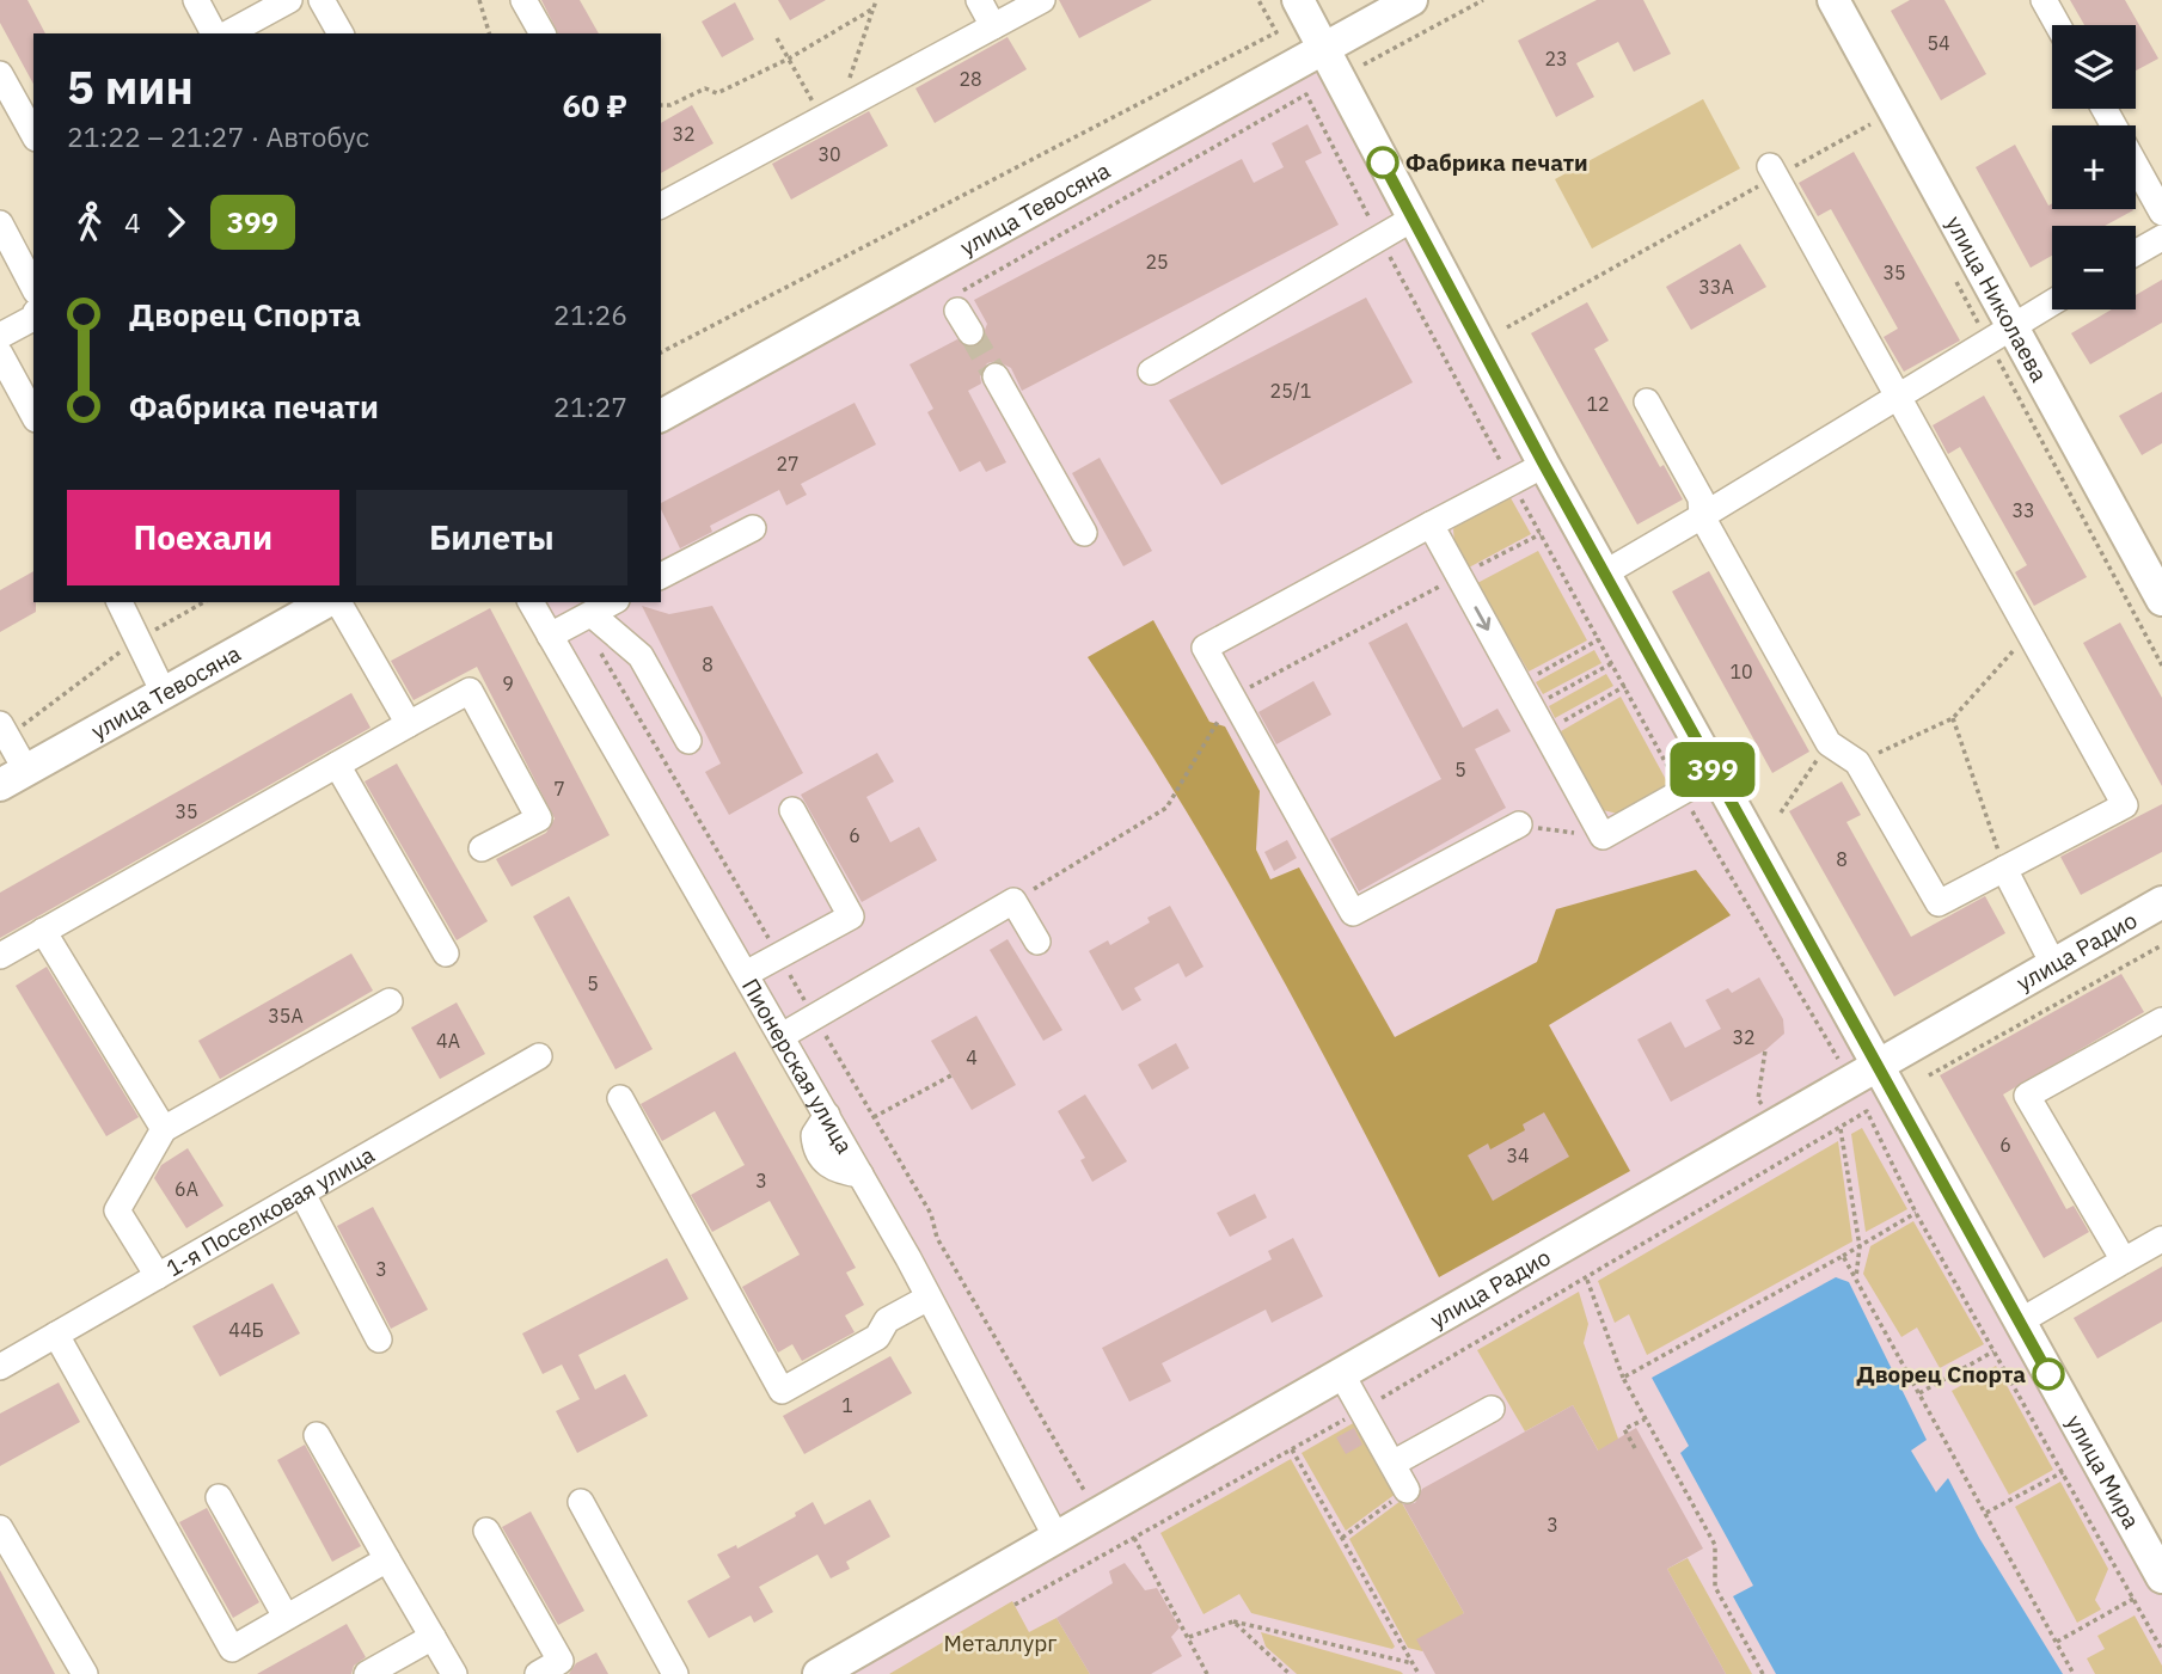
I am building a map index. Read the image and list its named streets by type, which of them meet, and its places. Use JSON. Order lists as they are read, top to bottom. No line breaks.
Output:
{"streets":{"main road":["улица Тевосяна","улица Николаева","улица Радио","улица Мира"],"street":["Пионерская улица","1-я Поселковая улица"]},"crossings":[["улица Тевосяна","улица Мира"],["улица Радио","Пионерская улица"],["улица Радио","улица Мира"]],"parks":["Металлург"],"places":["Фабрика печати","Дворец Спорта"],"lines":["bus line 399"],"house_numbers":["54","23","28","32","30","25","35","33А","25/1","12","27","33","8","10","9","5","7","35","6","8","5","35А","32","4А","4","6","34","3","6А","3","44Б","1","3"],"page":{"on_map":"399","map_buttons":["+","−"],"heading":["5 мин","21:22 – 21:27 · Автобус","60 ₽"],"legs":["4","399"],"list":[{"name":"Дворец Спорта","value":"21:26"},{"name":"Фабрика печати","value":"21:27"}],"buttons":["Поехали","Билеты"]}}
